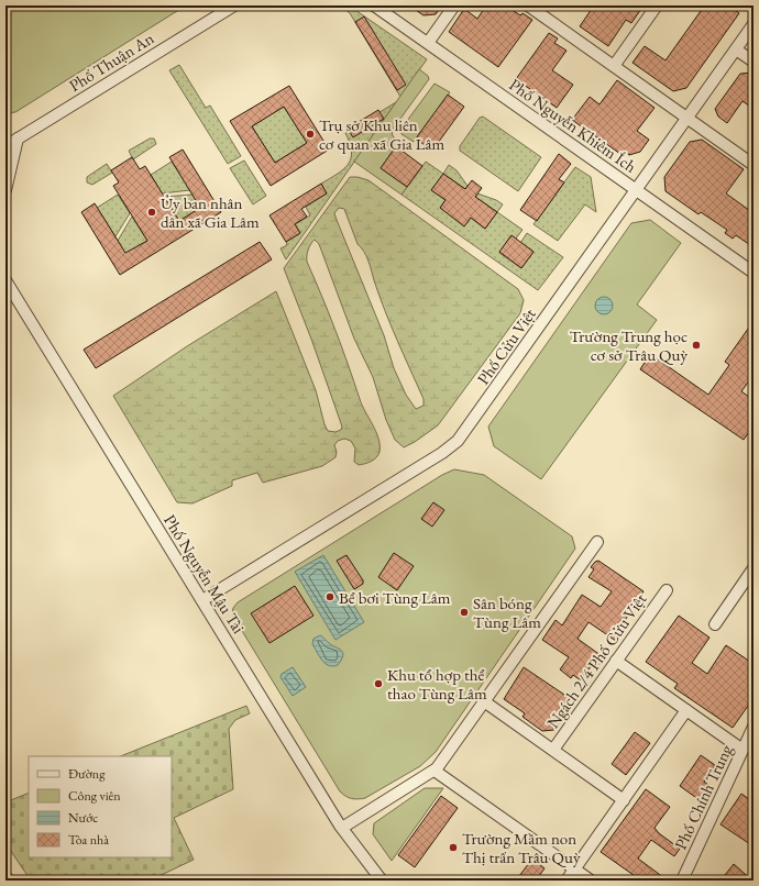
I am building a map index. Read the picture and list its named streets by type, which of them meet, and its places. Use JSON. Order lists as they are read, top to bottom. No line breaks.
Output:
{"streets":{"street":["Phố Thuận An","Phố Nguyễn Khiêm Ích","Phố Cửu Việt","Phố Nguyễn Mậu Tài","Ngách 2/4 Phố Cửu Việt","Phố Chính Trung"]},"crossings":[["Phố Nguyễn Khiêm Ích","Phố Cửu Việt"],["Phố Cửu Việt","Phố Nguyễn Mậu Tài"]],"places":["Trụ sở Khu liên cơ quan xã Gia Lâm","Ủy ban nhân dân xã Gia Lâm","Trường Trung học cơ sở Trâu Quỳ","Bể bơi Tùng Lâm","Sân bóng Tùng Lâm","Khu tổ hợp thể thao Tùng Lâm","Trường Mầm non Thị trấn Trâu Quỳ"],"legend":["Đường","Công viên","Nước","Tòa nhà"]}
